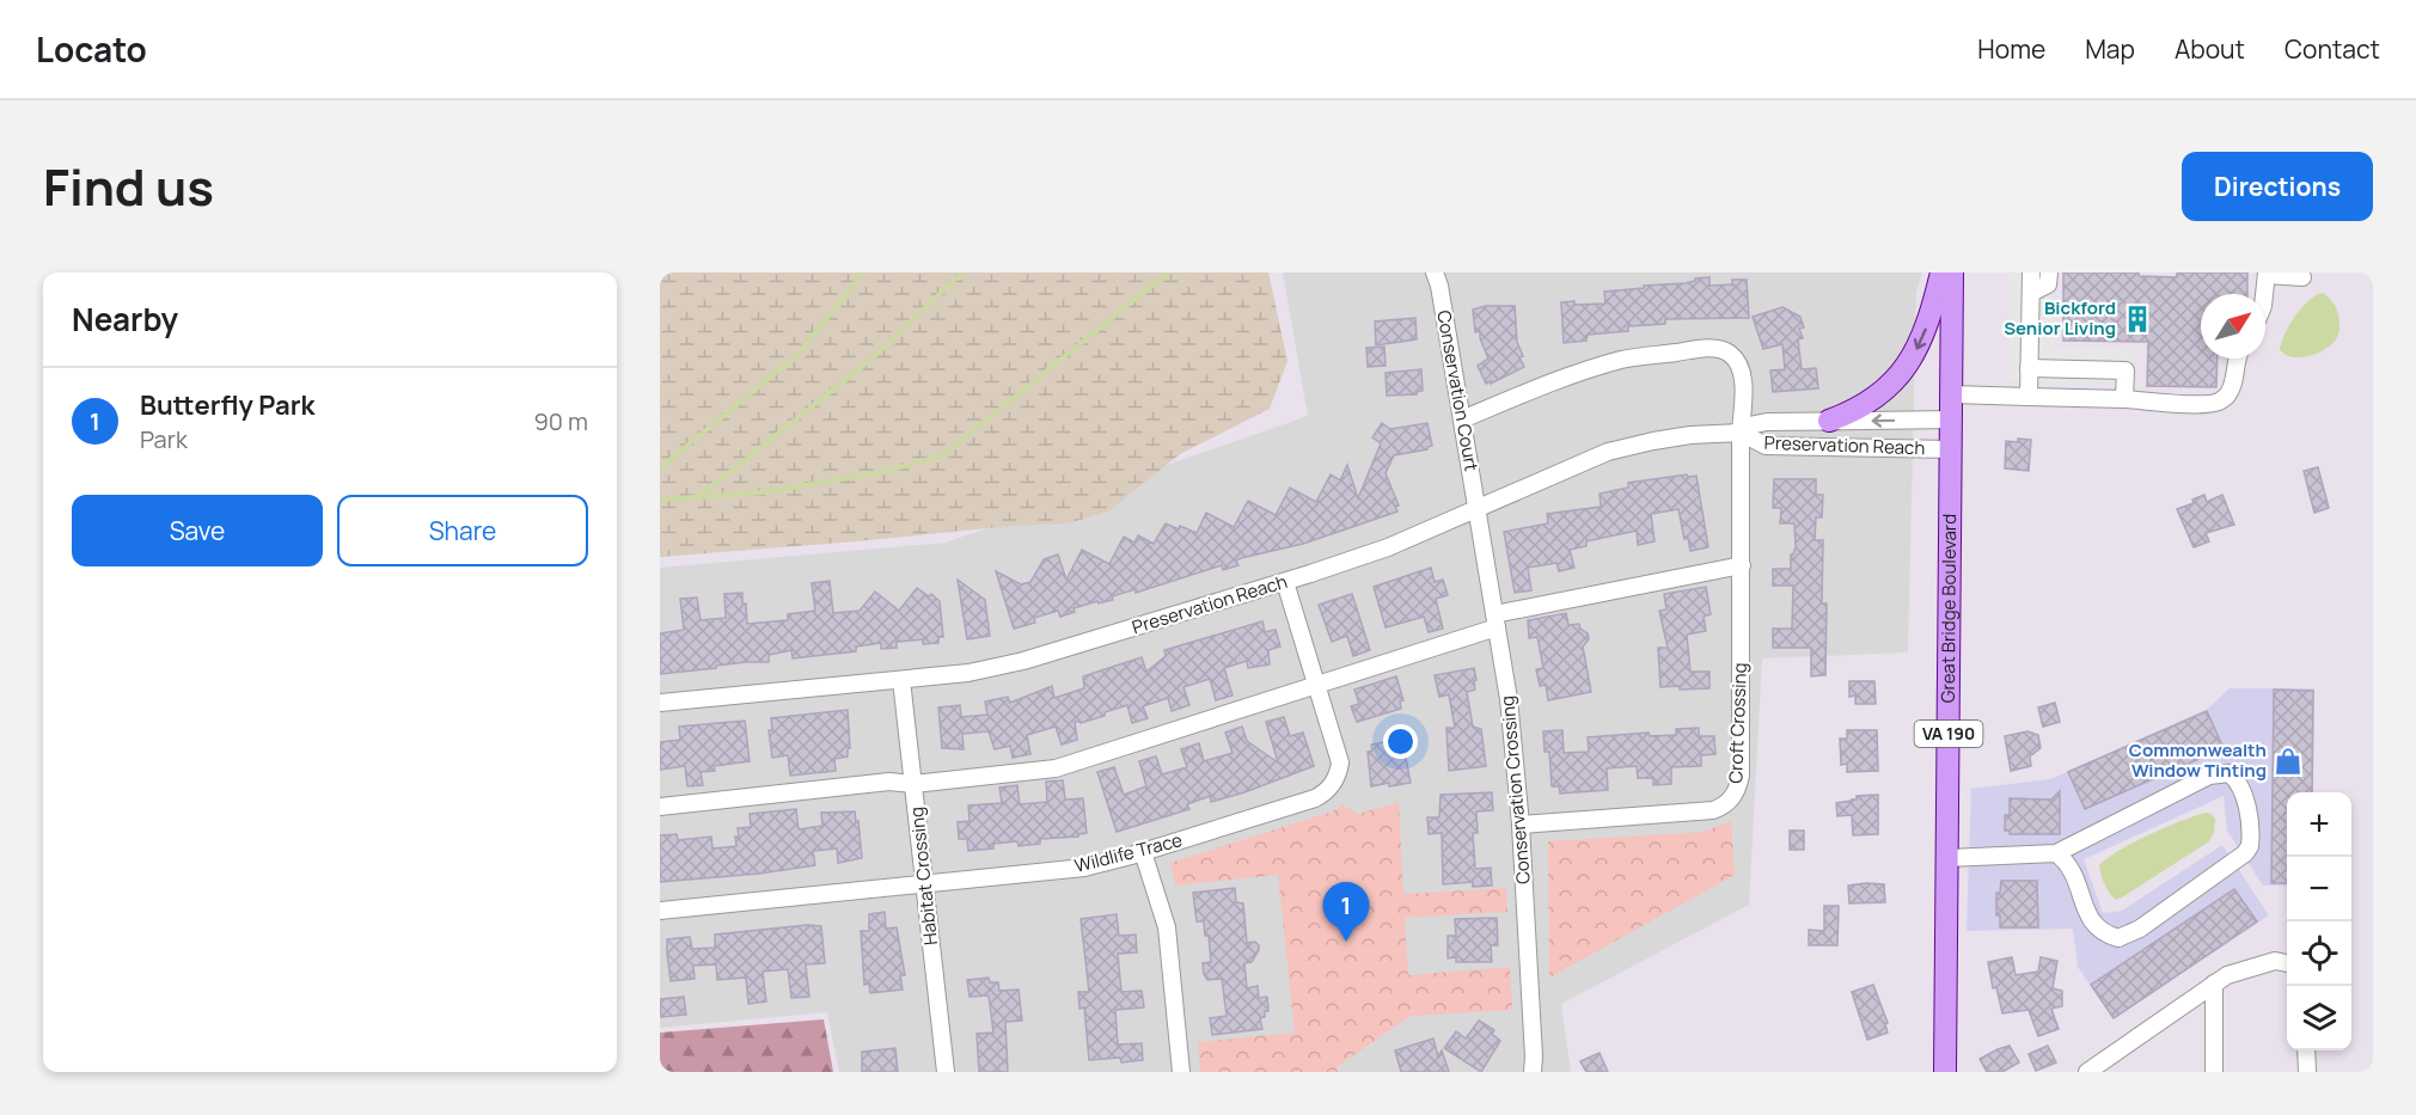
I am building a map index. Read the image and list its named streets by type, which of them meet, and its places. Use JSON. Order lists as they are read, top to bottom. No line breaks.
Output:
{"streets":{"main road":["Great Bridge Boulevard","VA 190"],"street":["Conservation Court","Preservation Reach","Croft Crossing","Conservation Crossing","Wildlife Trace","Habitat Crossing"]},"crossings":[["Conservation Court","Preservation Reach"],["Conservation Court","Croft Crossing"],["Conservation Court","Conservation Crossing"],["Preservation Reach","Great Bridge Boulevard"],["Preservation Reach","Croft Crossing"],["Preservation Reach","Conservation Crossing"],["Preservation Reach","Wildlife Trace"],["Preservation Reach","Habitat Crossing"],["Croft Crossing","Conservation Crossing"],["Wildlife Trace","Habitat Crossing"]],"places":{"building":["Bickford Senior Living"],"shop":["Commonwealth Window Tinting"]},"north":"top right","page":{"header":"Locato","nav":["Home","Map","About","Contact"],"title":"Find us","buttons":["Directions",["Save","Share"]],"heading":"Nearby","list":[{"mark":"1","name":"Butterfly Park","note":"Park","value":"90 m"}],"map_buttons":["+","−"],"pins":"1"}}
